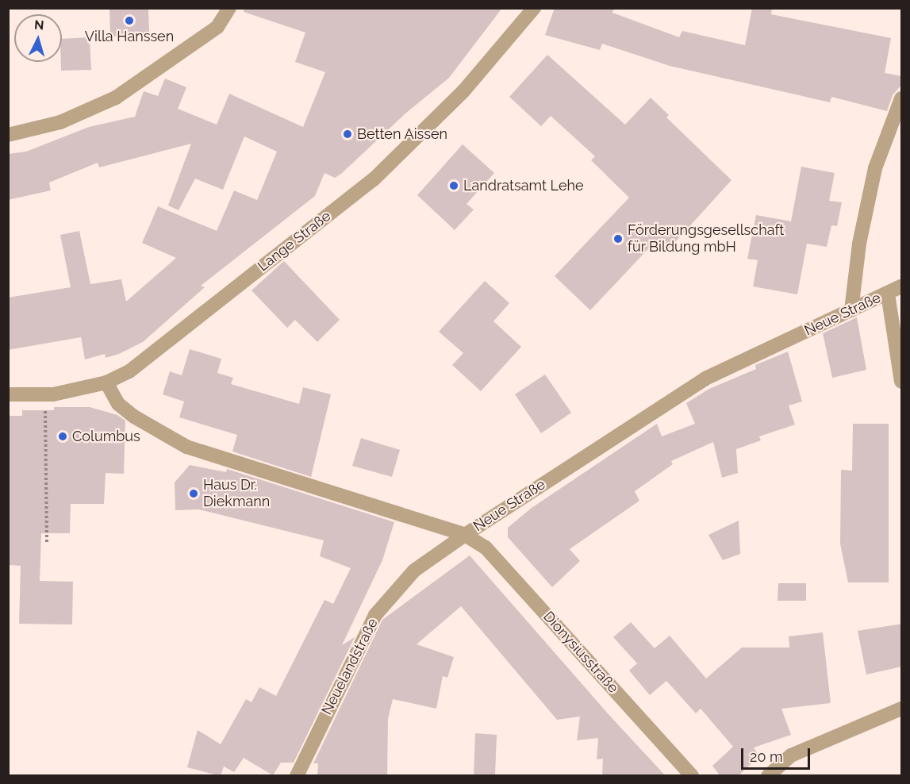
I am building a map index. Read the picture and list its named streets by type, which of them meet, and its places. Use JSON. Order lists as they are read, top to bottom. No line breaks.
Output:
{"streets":{"street":["Lange Straße","Neue Straße","Dionysiusstraße","Neuelandstraße"]},"crossings":[["Lange Straße","Neue Straße"],["Neue Straße","Dionysiusstraße"],["Neue Straße","Neuelandstraße"],["Dionysiusstraße","Neuelandstraße"]],"places":["Villa Hanssen","Betten Aissen","Landratsamt Lehe","Förderungsgesellschaft für Bildung mbH","Columbus","Haus Dr. Diekmann"],"scale_bar":"20 m","north":"top"}
